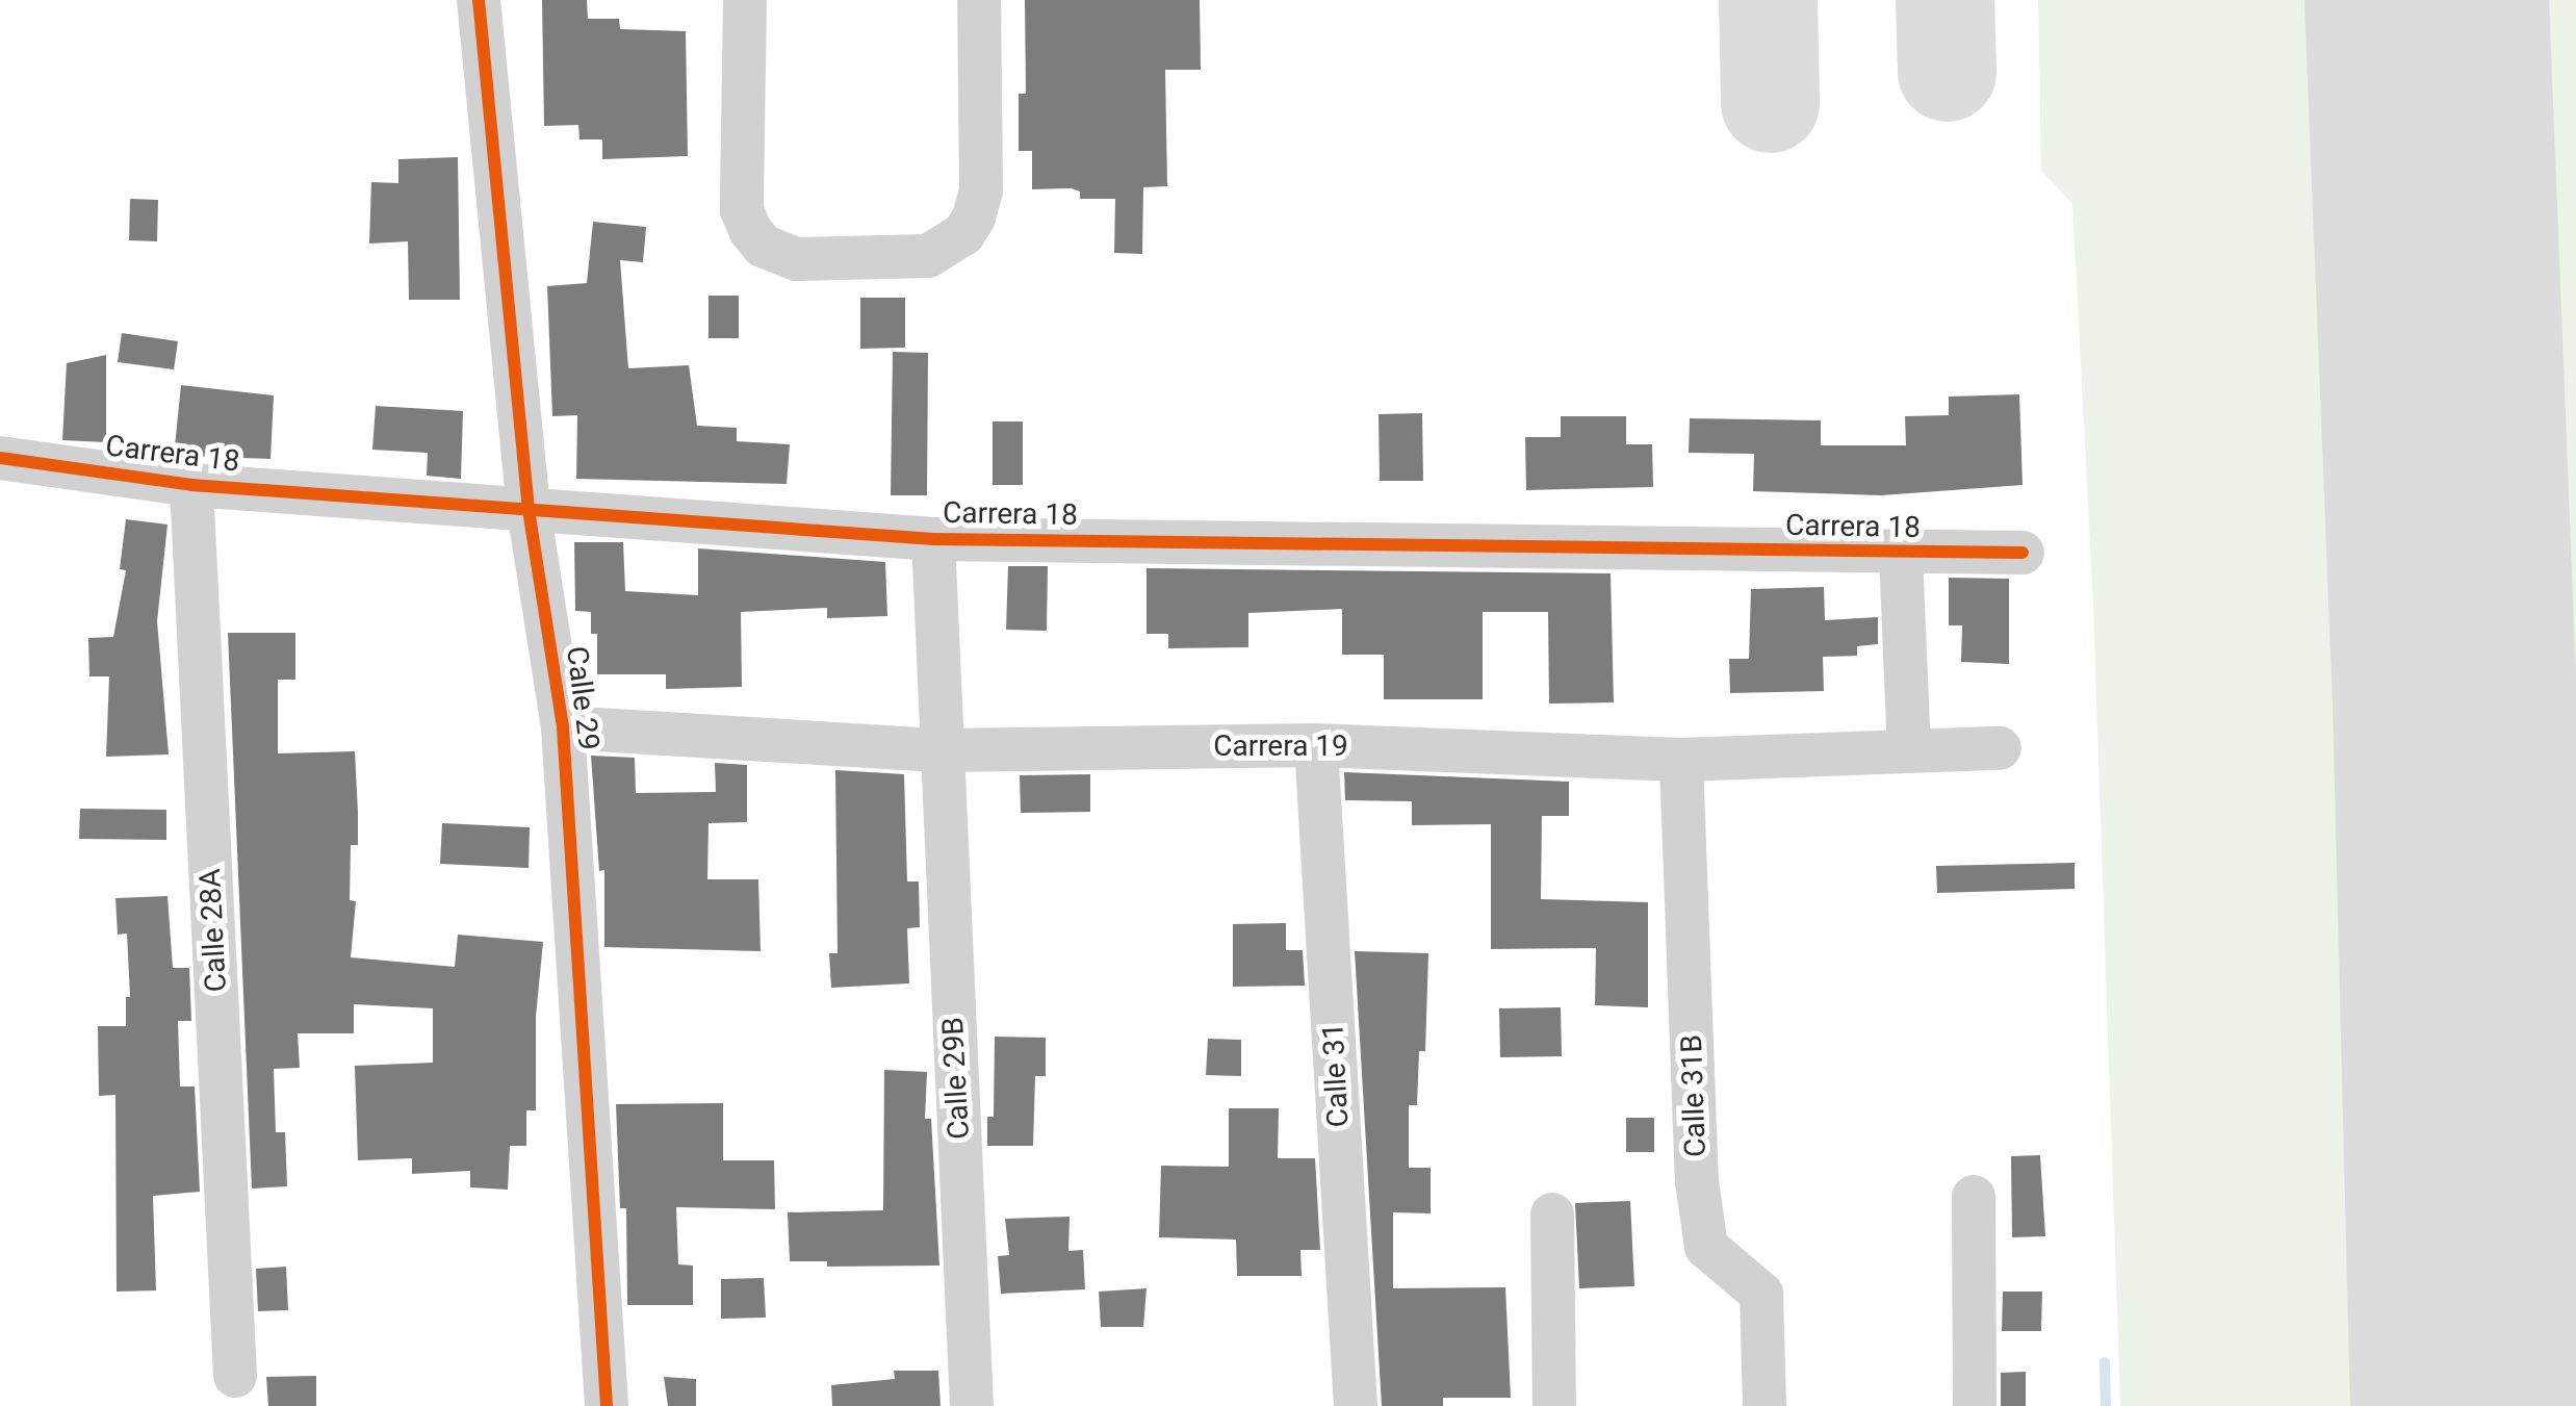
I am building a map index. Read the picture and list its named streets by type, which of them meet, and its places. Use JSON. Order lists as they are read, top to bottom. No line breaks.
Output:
{"streets":{"street":["Carrera 18","Calle 29","Carrera 19","Calle 28A","Calle 31","Calle 29B","Calle 31B"]},"crossings":[["Carrera 18","Calle 29"],["Carrera 18","Calle 28A"],["Carrera 18","Calle 29B"],["Calle 29","Carrera 19"],["Carrera 19","Calle 31"],["Carrera 19","Calle 29B"],["Carrera 19","Calle 31B"]]}
